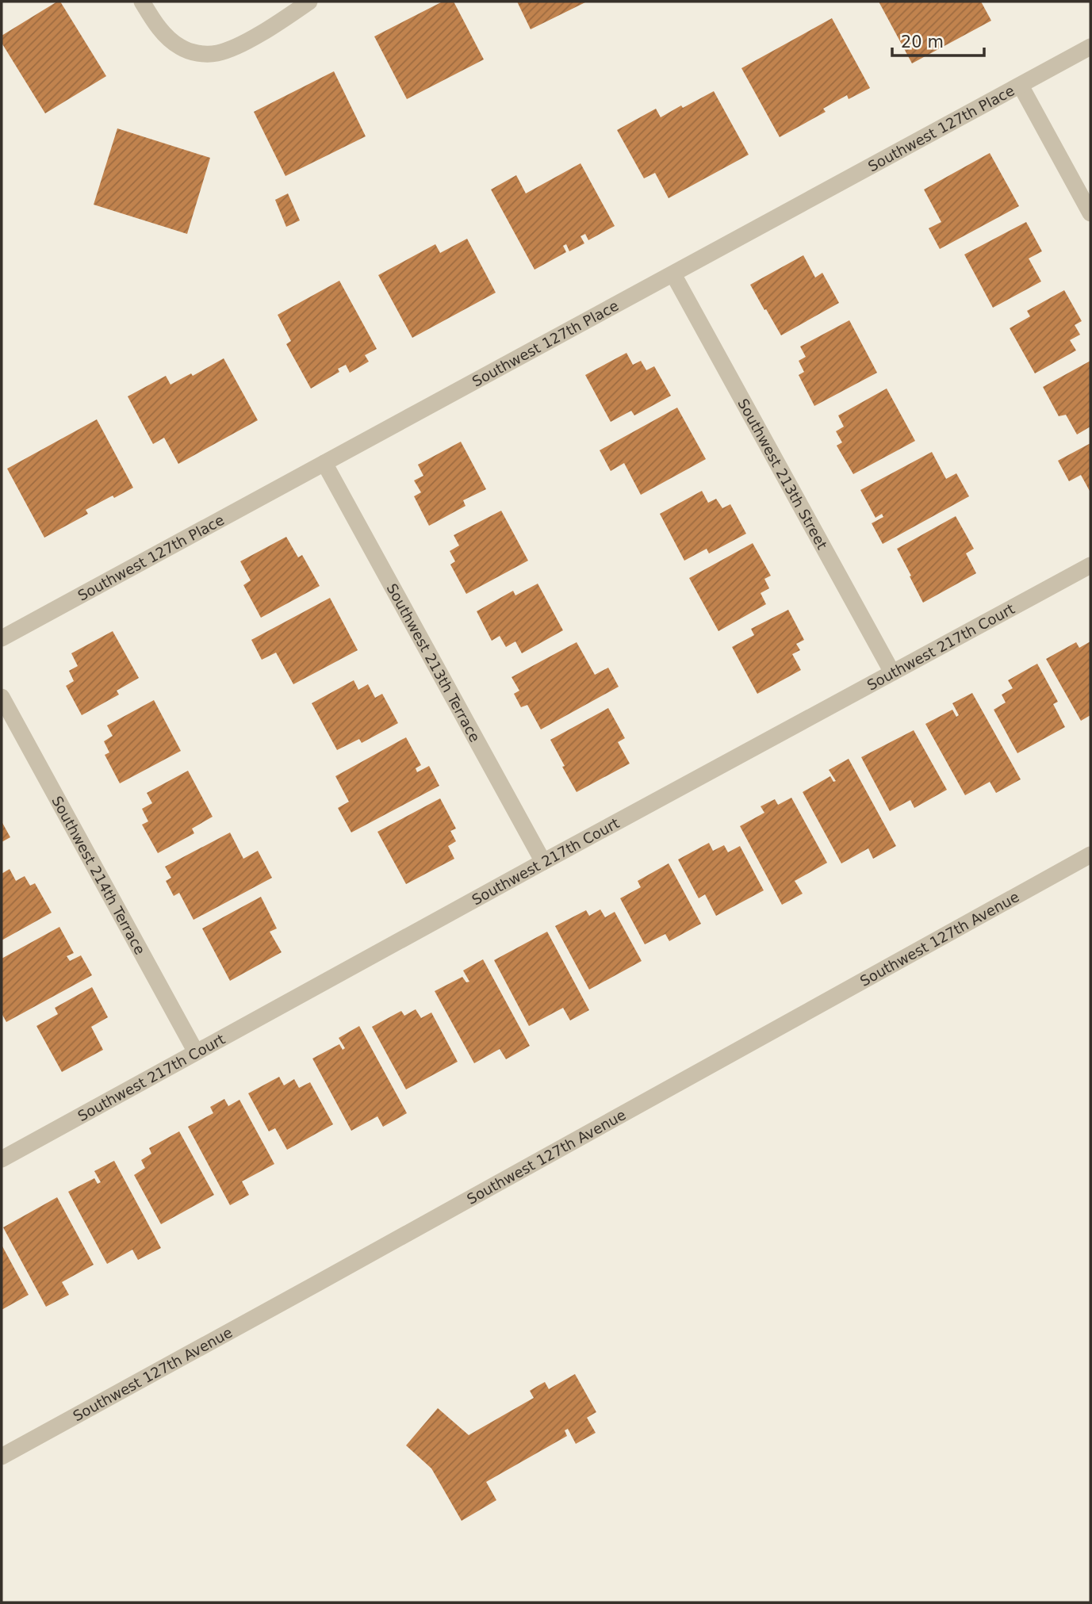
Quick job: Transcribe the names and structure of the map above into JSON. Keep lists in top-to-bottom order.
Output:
{
  "streets": {
    "street": [
      "Southwest 127th Place",
      "Southwest 213th Street",
      "Southwest 217th Court",
      "Southwest 213th Terrace",
      "Southwest 214th Terrace",
      "Southwest 127th Avenue"
    ]
  },
  "crossings": [
    ["Southwest 127th Place", "Southwest 213th Street"],
    ["Southwest 127th Place", "Southwest 213th Terrace"],
    ["Southwest 213th Street", "Southwest 217th Court"],
    ["Southwest 217th Court", "Southwest 213th Terrace"],
    ["Southwest 217th Court", "Southwest 214th Terrace"]
  ],
  "scale_bar": "20 m"
}
